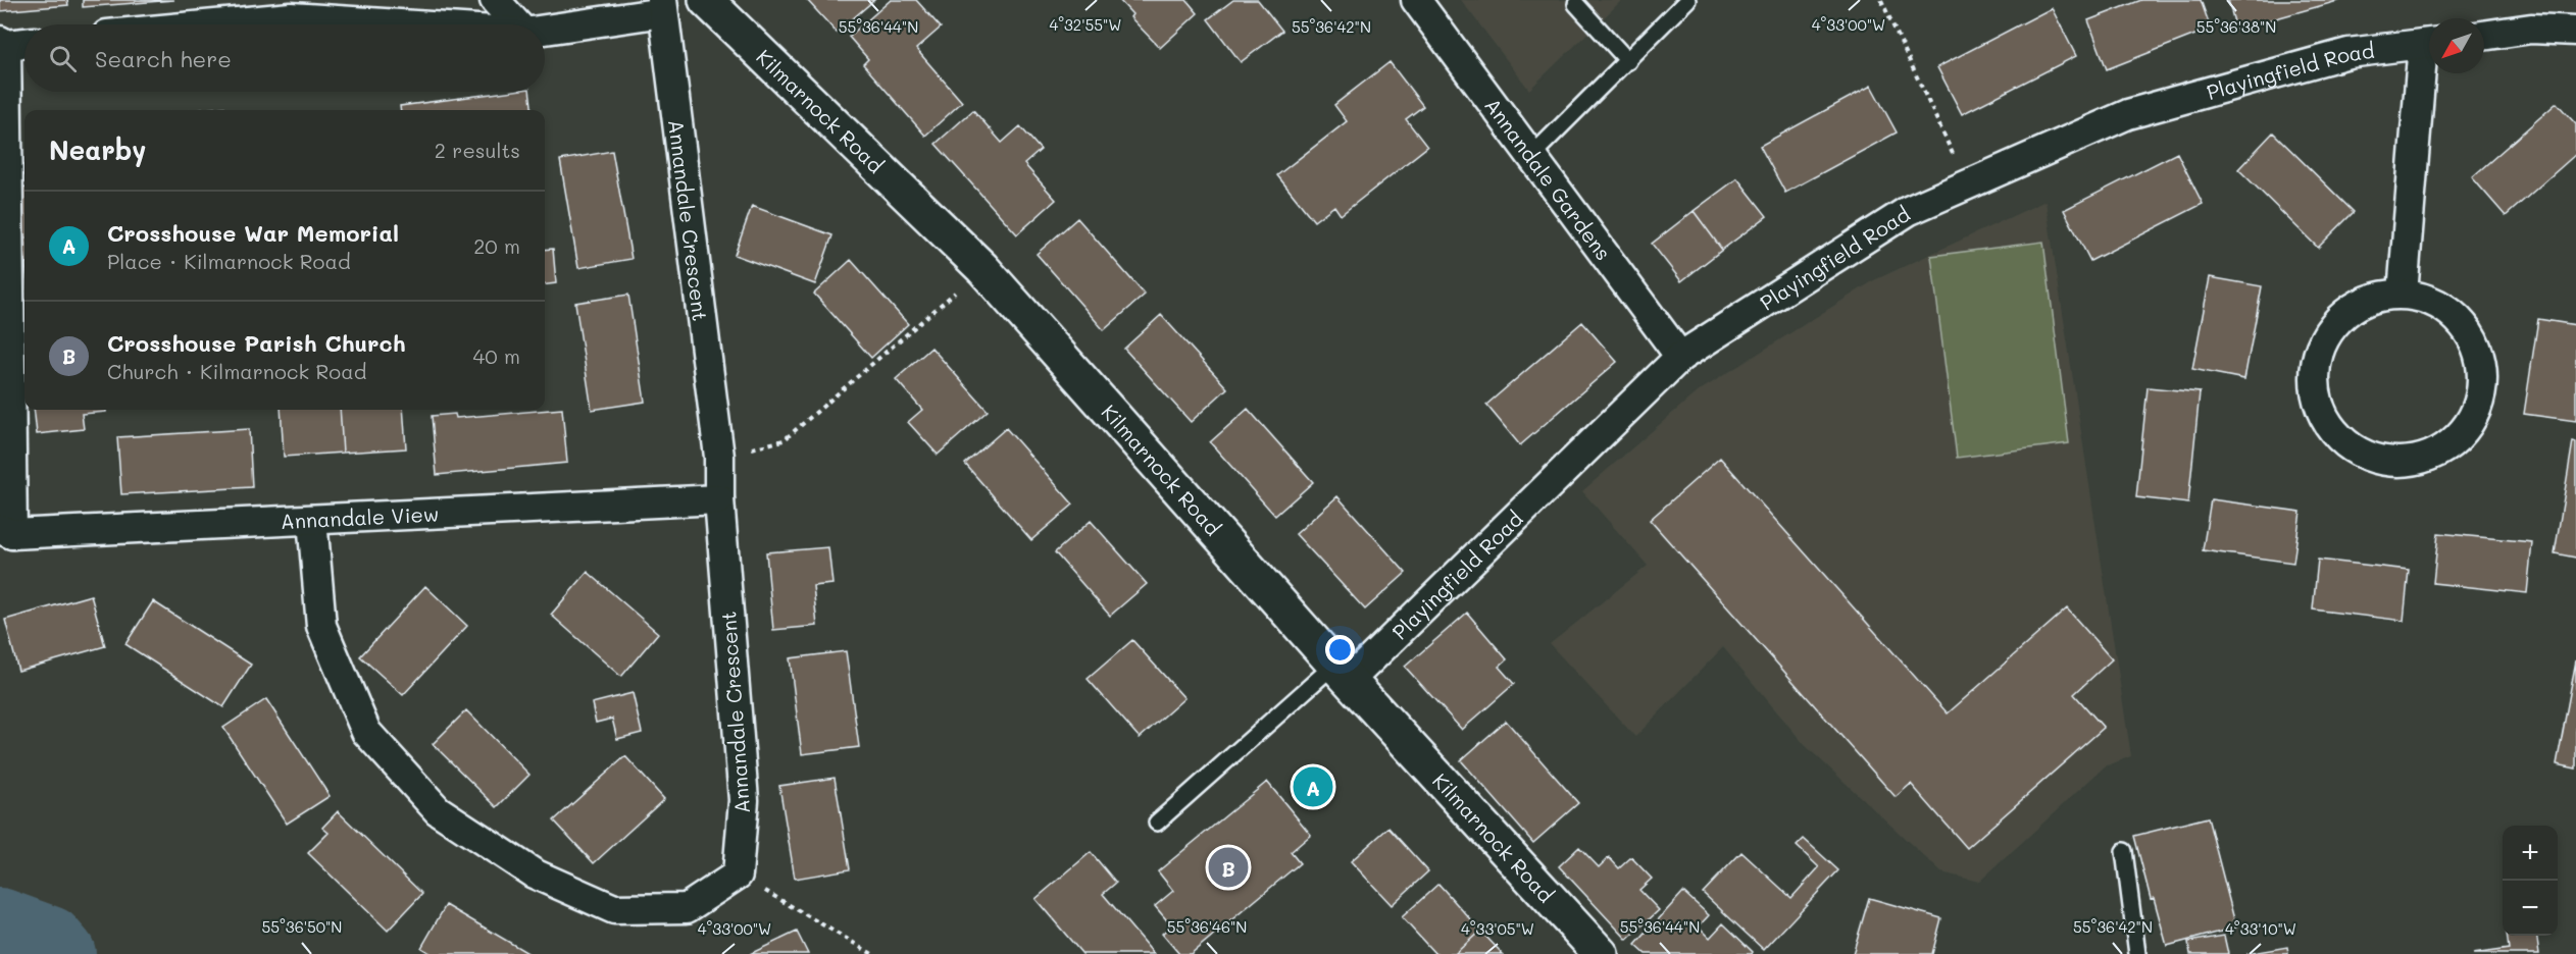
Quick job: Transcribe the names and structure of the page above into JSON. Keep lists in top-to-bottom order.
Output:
{
  "streets": {
    "main road": ["Kilmarnock Road"],
    "street": [
      "Playingfield Road",
      "Annandale Gardens",
      "Annandale Crescent",
      "Annandale View"
    ]
  },
  "crossings": [
    ["Playingfield Road", "Kilmarnock Road"],
    ["Playingfield Road", "Annandale Gardens"],
    ["Annandale Crescent", "Annandale View"]
  ],
  "north": "bottom left",
  "page": {
    "search": "Search here",
    "heading": ["Nearby", "2 results"],
    "list": [
      {
        "mark": "A",
        "name": "Crosshouse War Memorial",
        "note": "Place · Kilmarnock Road",
        "value": "20 m"
      },
      {
        "mark": "B",
        "name": "Crosshouse Parish Church",
        "note": "Church · Kilmarnock Road",
        "value": "40 m"
      }
    ],
    "pins": ["A", "B"],
    "map_buttons": ["+", "−"]
  },
  "coordinates": [
    "4°33'00\"W",
    "4°32'55\"W",
    "55°36'44\"N",
    "55°36'42\"N",
    "55°36'38\"N",
    "55°36'50\"N",
    "55°36'46\"N",
    "4°33'05\"W",
    "4°33'10\"W"
  ]
}
